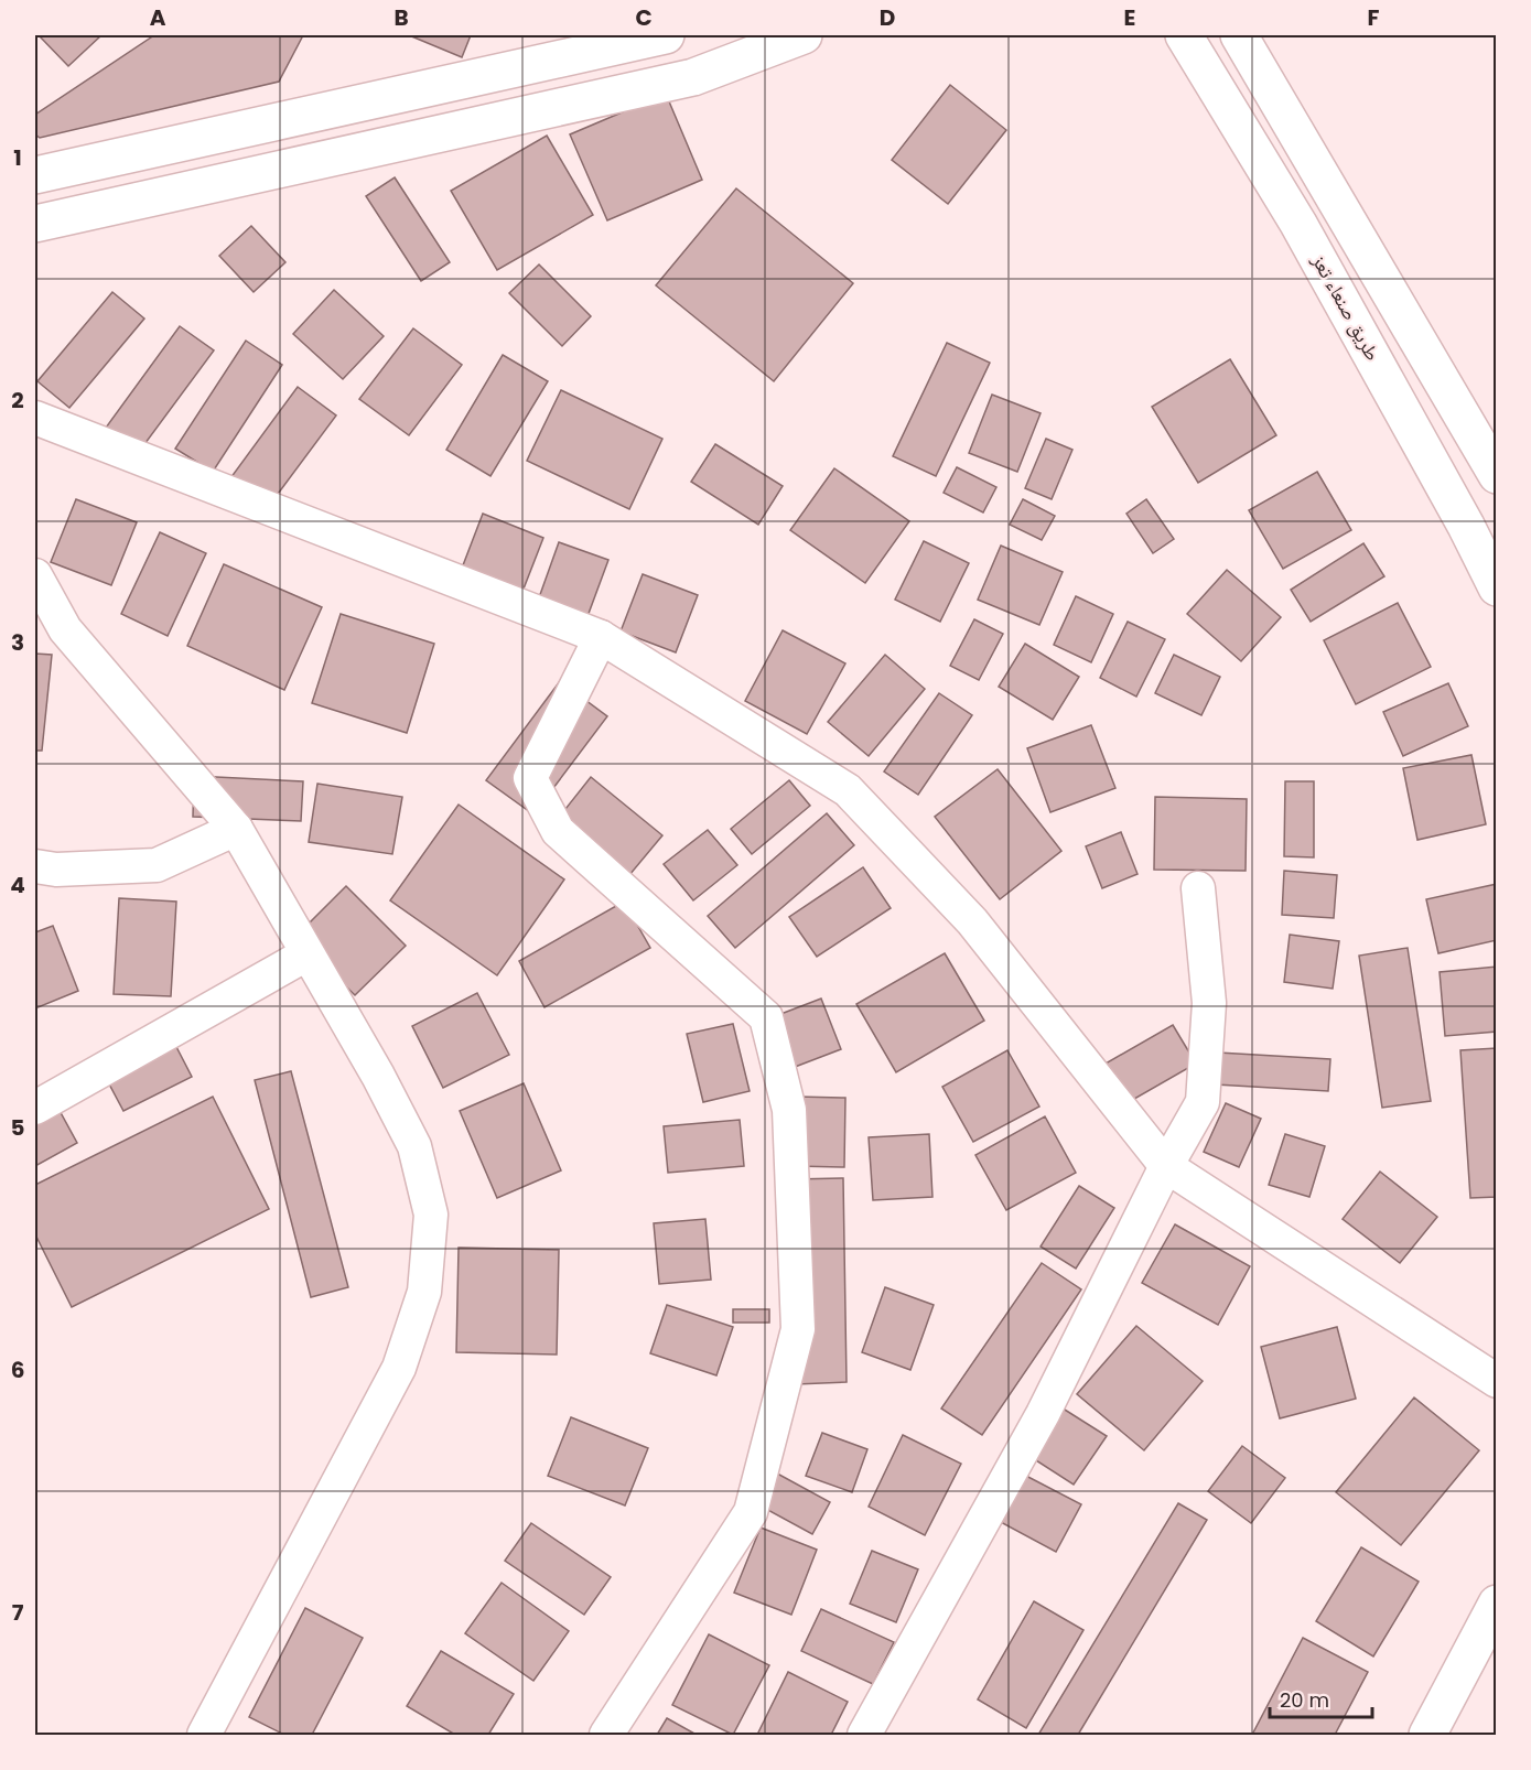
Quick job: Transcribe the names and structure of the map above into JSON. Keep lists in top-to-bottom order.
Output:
{
  "streets": {
    "main road": ["طريق صنعاء تعز"]
  },
  "scale_bar": "20 m",
  "grid": {
    "columns": [
      "A",
      "B",
      "C",
      "D",
      "E",
      "F"
    ],
    "rows": [
      "1",
      "2",
      "3",
      "4",
      "5",
      "6",
      "7"
    ]
  }
}
